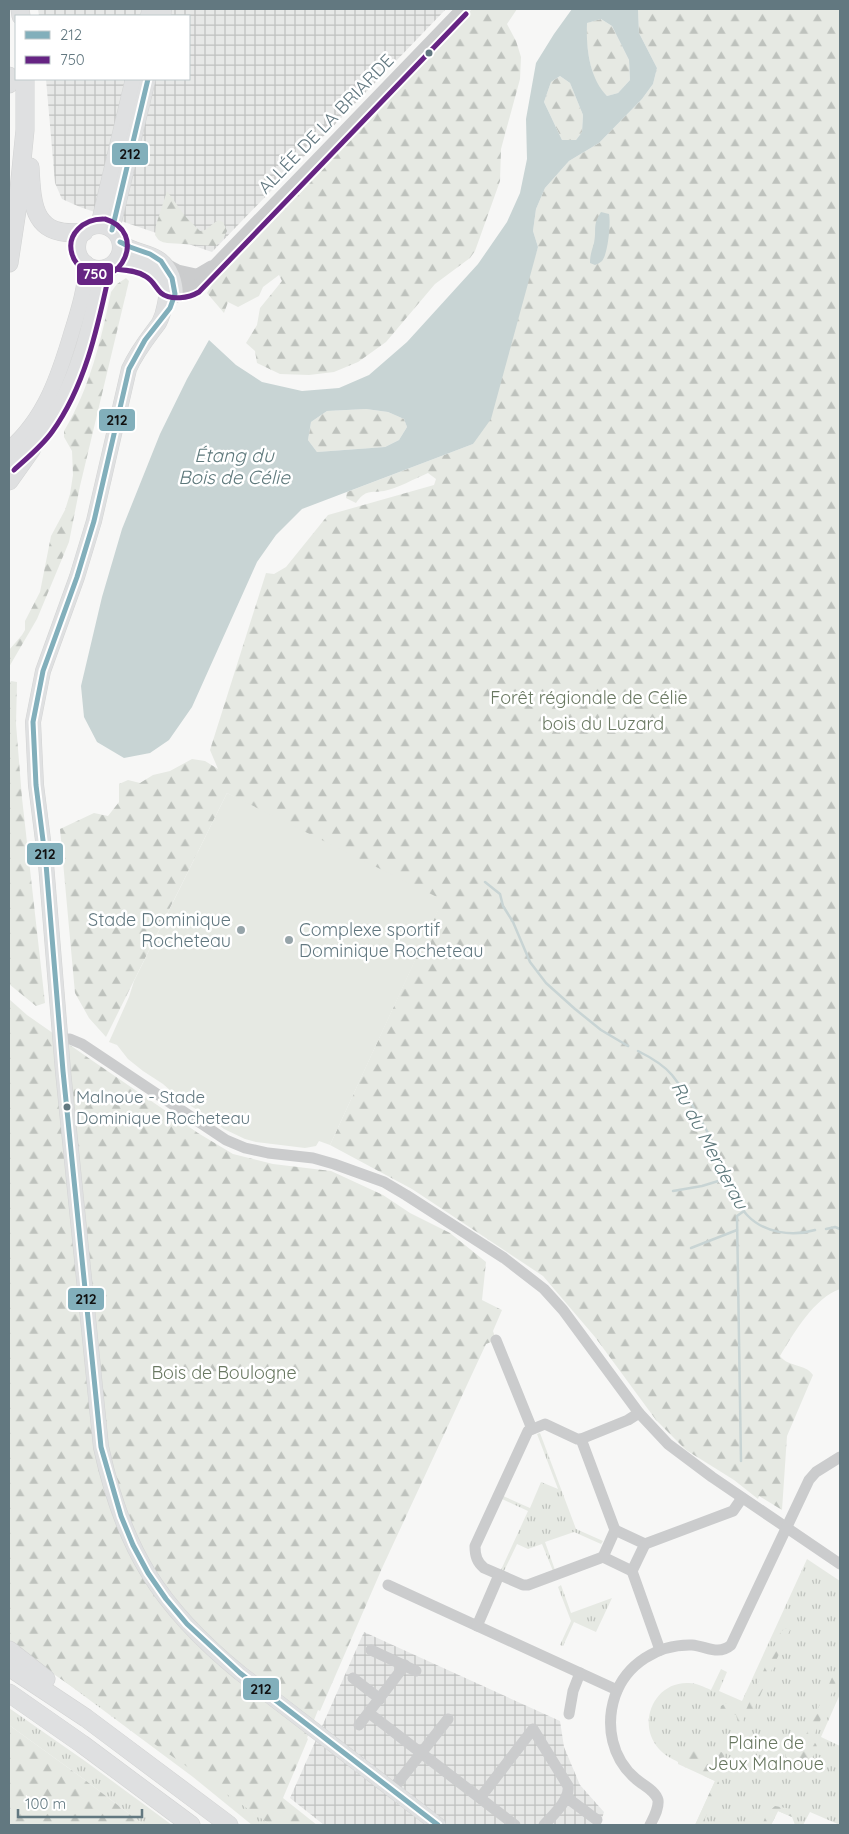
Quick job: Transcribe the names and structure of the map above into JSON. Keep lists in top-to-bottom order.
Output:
{
  "streets": {
    "street": ["ALLÉE DE LA BRIARDE"]
  },
  "water": ["Étang du Bois de Célie", "Ru du Merderau"],
  "parks": [
    "Forêt régionale de Célie",
    "bois du Luzard",
    "Bois de Boulogne",
    "Plaine de Jeux Malnoue"
  ],
  "places": ["Stade Dominique Rocheteau", "Complexe sportif Dominique Rocheteau", "Malnoue - Stade Dominique Rocheteau"],
  "lines": ["transit line 750", "transit line 212"],
  "legend": ["212", "750"],
  "scale_bar": "100 m"
}
